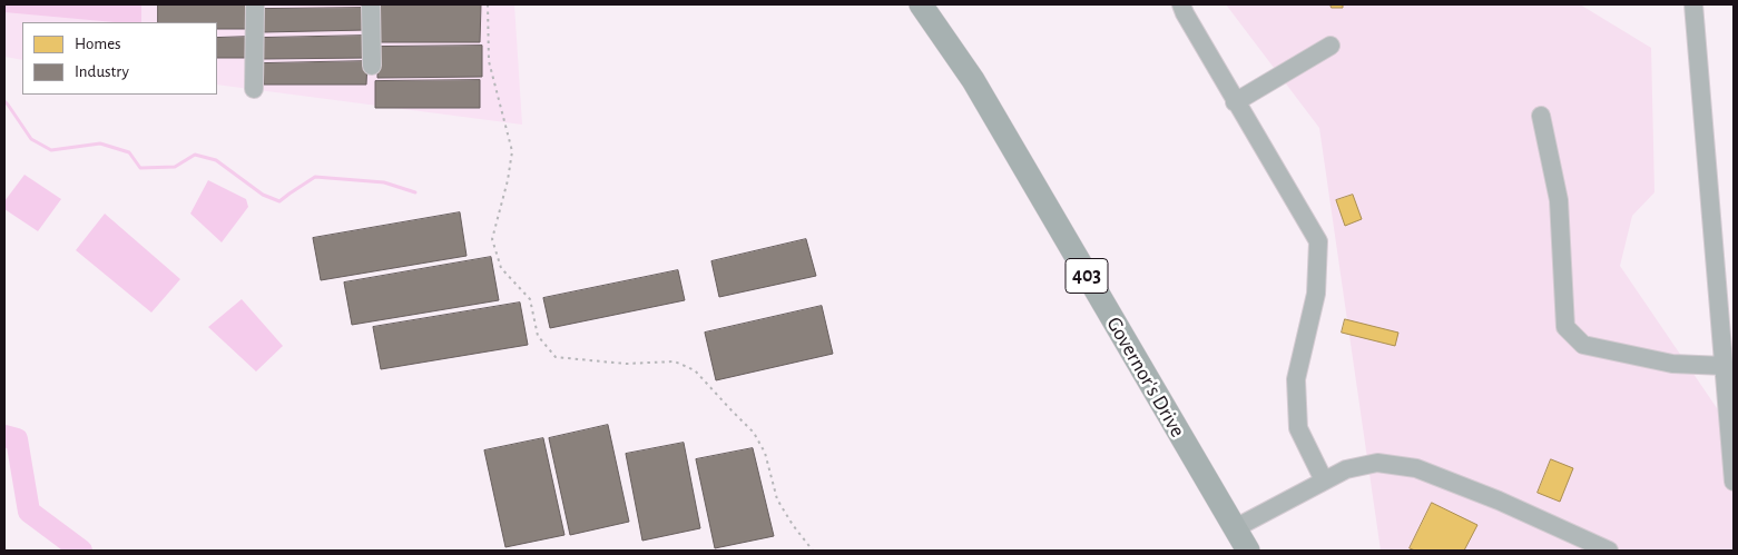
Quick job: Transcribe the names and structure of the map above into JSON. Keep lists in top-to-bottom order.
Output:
{
  "streets": {
    "main road": ["403", "Governor's Drive"]
  },
  "legend": ["Homes", "Industry"]
}
